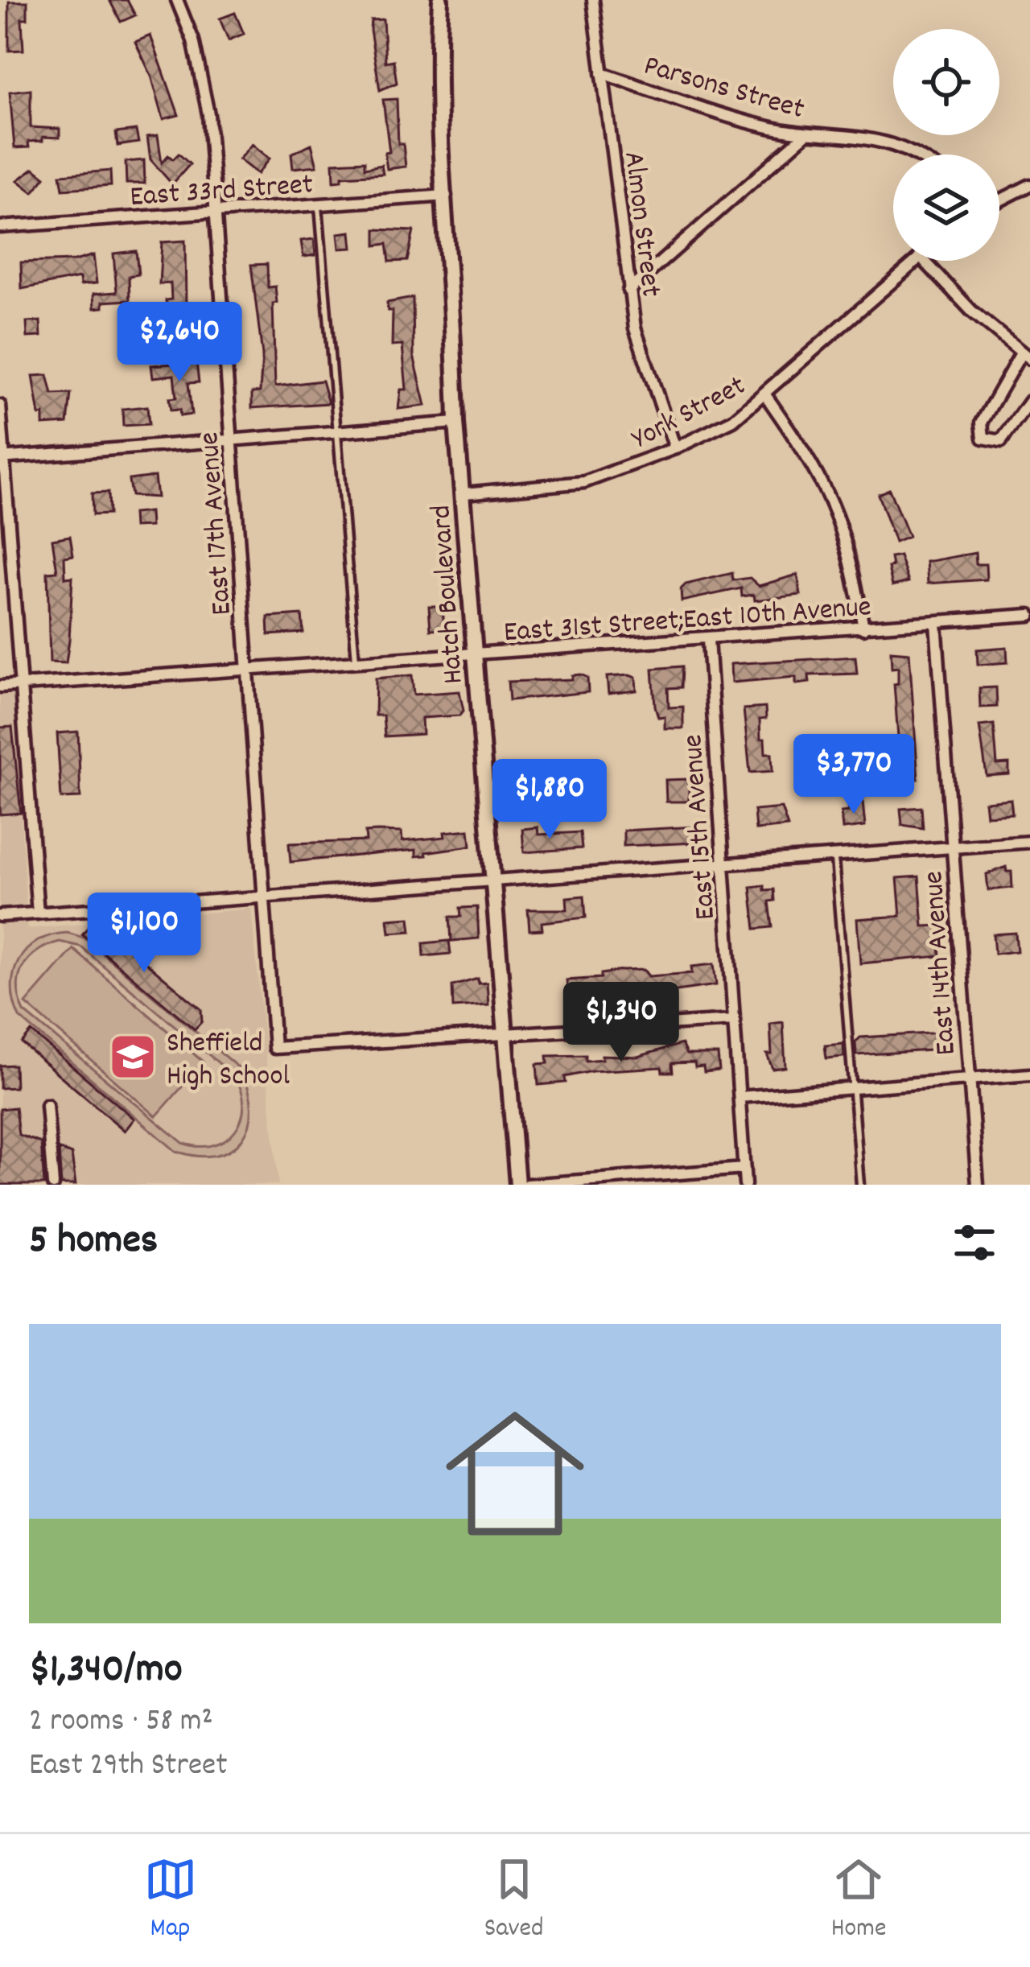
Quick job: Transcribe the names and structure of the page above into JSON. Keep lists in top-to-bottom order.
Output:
{
  "streets": {
    "main road": ["Hatch Boulevard"],
    "street": [
      "Parsons Street",
      "East 33rd Street",
      "Almon Street",
      "York Street",
      "East 17th Avenue",
      "East 31st Street;East 10th Avenue",
      "East 15th Avenue",
      "East 14th Avenue"
    ]
  },
  "crossings": [
    ["Parsons Street", "Almon Street"],
    ["East 33rd Street", "East 17th Avenue"],
    ["East 33rd Street", "Hatch Boulevard"],
    ["Almon Street", "York Street"],
    ["York Street", "Hatch Boulevard"],
    ["East 17th Avenue", "Hatch Boulevard"],
    ["East 17th Avenue", "East 31st Street;East 10th Avenue"],
    ["Hatch Boulevard", "East 31st Street;East 10th Avenue"],
    ["East 31st Street;East 10th Avenue", "East 15th Avenue"],
    ["East 31st Street;East 10th Avenue", "East 14th Avenue"]
  ],
  "places": {
    "school or university": ["Sheffield High School"]
  },
  "page": {
    "price": [
      "$2,640",
      "$3,770",
      "$1,880",
      "$1,100",
      "$1,340"
    ],
    "heading": "5 homes",
    "list": [
      {
        "name": "$1,340/mo",
        "note": "2 rooms · 58 m² · East 29th Street"
      }
    ],
    "tabs": ["Map", "Saved", "Home"]
  }
}
